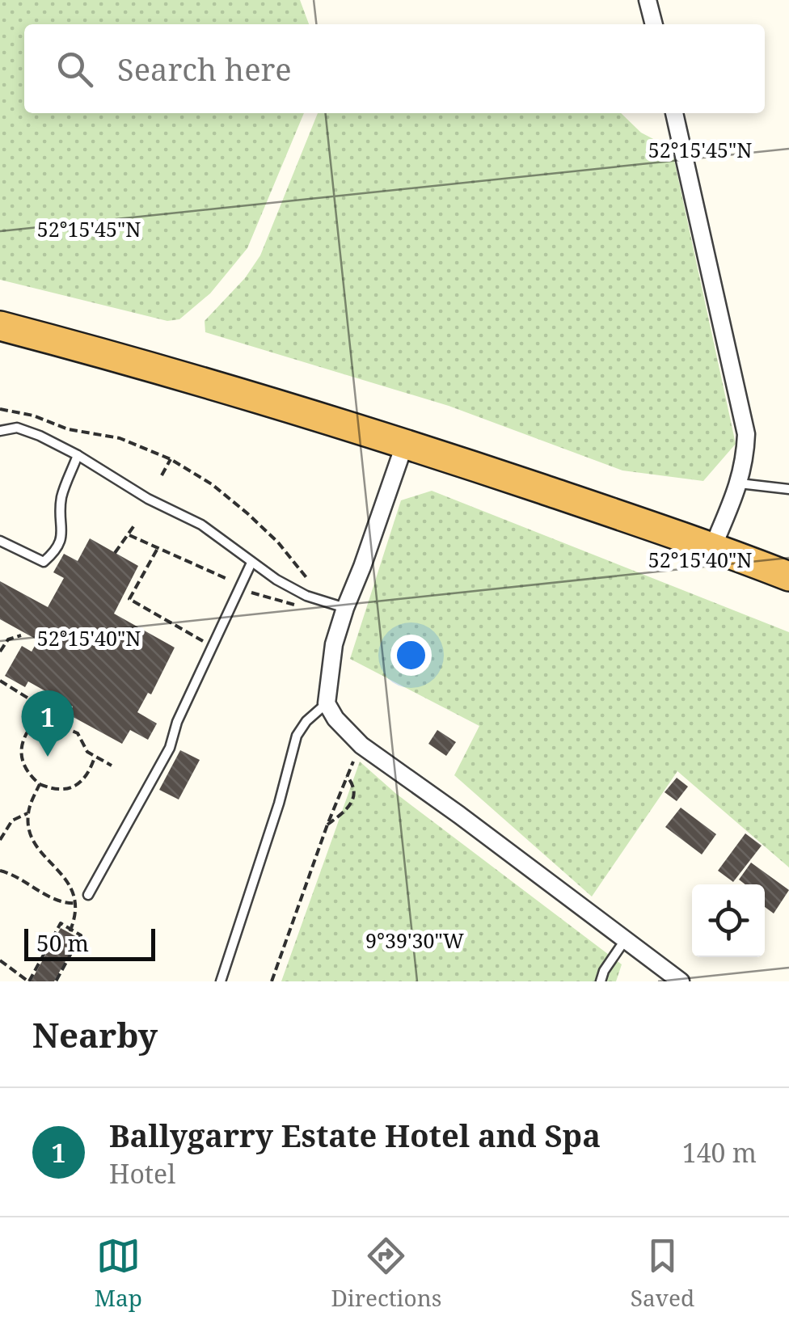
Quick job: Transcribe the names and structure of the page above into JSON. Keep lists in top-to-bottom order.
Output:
{
  "scale_bar": "50 m",
  "page": {
    "search": "Search here",
    "pins": "1",
    "scale": "50 m",
    "heading": "Nearby",
    "list": [
      {
        "mark": "1",
        "name": "Ballygarry Estate Hotel and Spa",
        "note": "Hotel",
        "value": "140 m"
      }
    ],
    "nav": ["Map", "Directions", "Saved"]
  },
  "coordinates": ["52°15'45\"N", "52°15'40\"N", "9°39'30\"W"]
}
